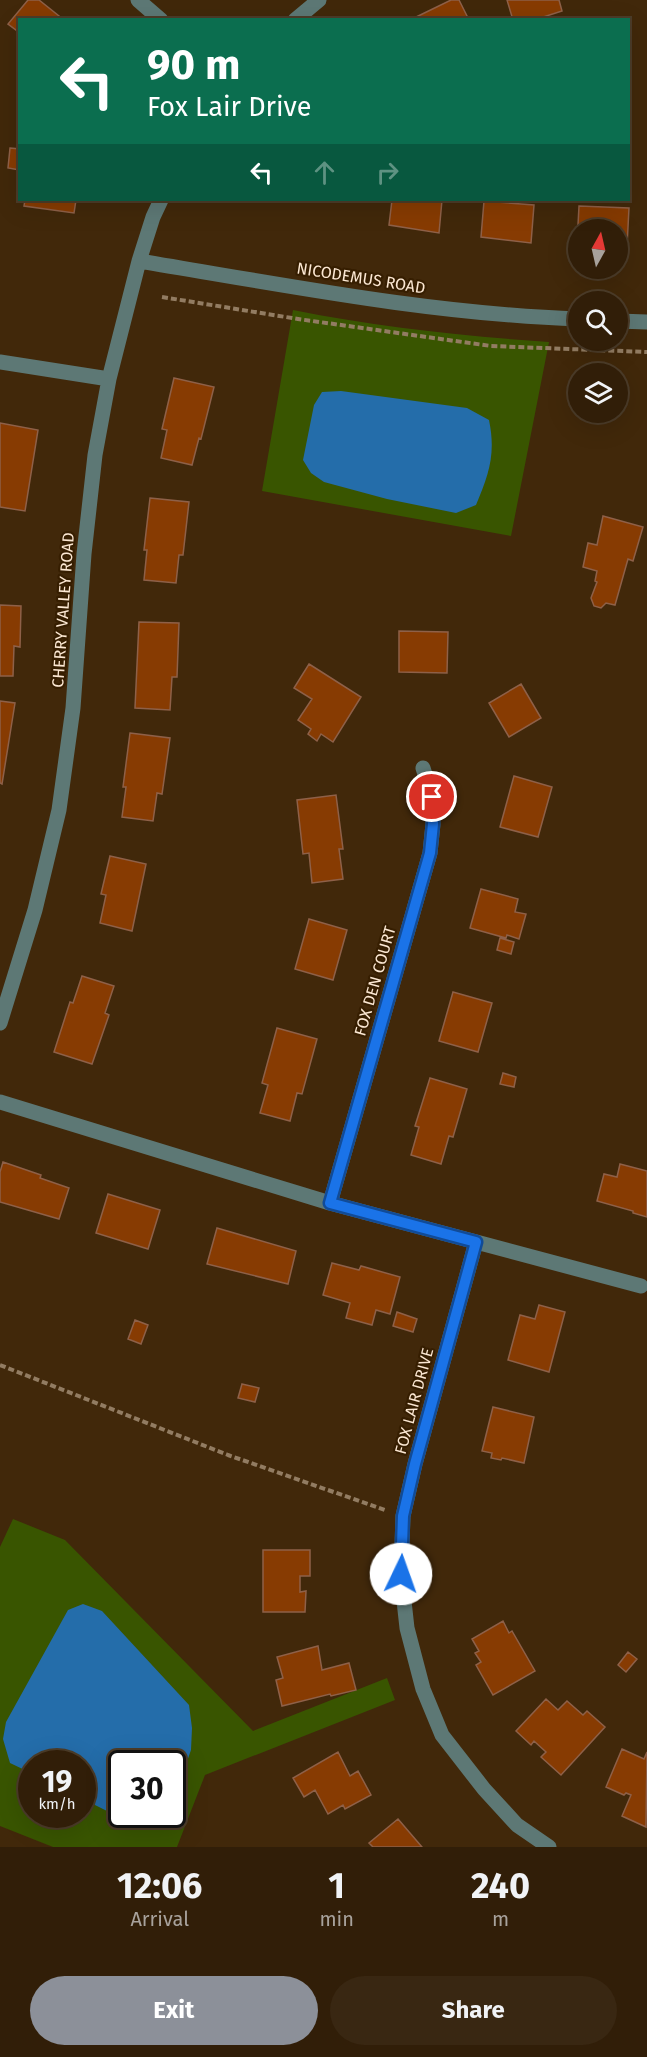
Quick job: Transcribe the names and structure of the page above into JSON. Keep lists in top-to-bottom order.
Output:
{
  "streets": {
    "street": [
      "NICODEMUS ROAD",
      "CHERRY VALLEY ROAD",
      "FOX DEN COURT",
      "FOX LAIR DRIVE"
    ]
  },
  "crossings": [
    ["NICODEMUS ROAD", "CHERRY VALLEY ROAD"]
  ],
  "north": "top",
  "page": {
    "turn": ["90 m", "Fox Lair Drive"],
    "speed": "19 km/h",
    "limit": "30",
    "eta": [
      "12:06",
      "Arrival",
      "1",
      "min",
      "240",
      "m"
    ],
    "buttons": ["Exit", "Share"]
  }
}
